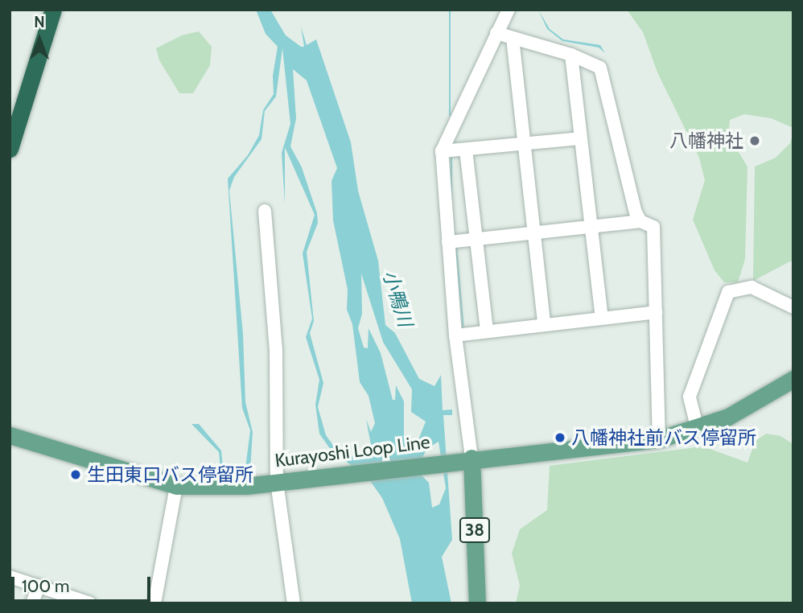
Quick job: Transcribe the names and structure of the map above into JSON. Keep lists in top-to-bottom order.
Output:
{
  "streets": {
    "main road": ["Kurayoshi Loop Line", "38"]
  },
  "crossings": [
    ["Kurayoshi Loop Line", "38"]
  ],
  "water": ["小鴨川"],
  "places": ["八幡神社", "八幡神社前バス停留所", "生田東口バス停留所"],
  "scale_bar": "100 m",
  "north": "top"
}
